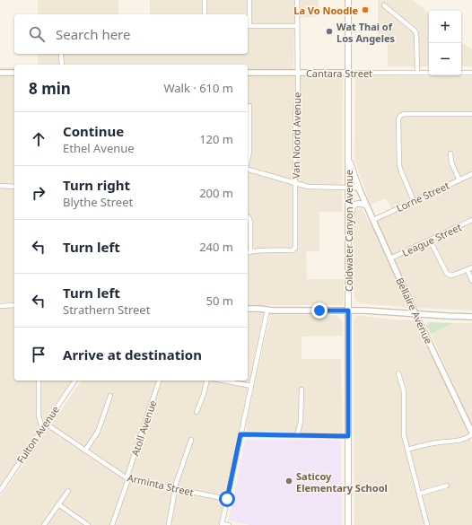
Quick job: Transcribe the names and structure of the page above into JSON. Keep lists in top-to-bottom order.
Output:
{
  "streets": {
    "main road": ["Coldwater Canyon Avenue"],
    "street": [
      "Cantara Street",
      "Van Noord Avenue",
      "Lorne Street",
      "League Street",
      "Bellaire Avenue",
      "Atoll Avenue",
      "Fulton Avenue",
      "Arminta Street"
    ]
  },
  "crossings": [
    ["Cantara Street", "Van Noord Avenue"],
    ["Cantara Street", "Coldwater Canyon Avenue"],
    ["Lorne Street", "Bellaire Avenue"],
    ["League Street", "Bellaire Avenue"],
    ["Atoll Avenue", "Arminta Street"],
    ["Fulton Avenue", "Arminta Street"]
  ],
  "places": ["La Vo Noodle", "Wat Thai of Los Angeles", "Saticoy Elementary School"],
  "page": {
    "map_buttons": ["+", "−"],
    "search": "Search here",
    "heading": ["8 min", "Walk · 610 m"],
    "list": [
      ["Continue", "Ethel Avenue", "120 m"],
      ["Turn right", "Blythe Street", "200 m"],
      ["Turn left", "240 m"],
      ["Turn left", "Strathern Street", "50 m"],
      "Arrive at destination"
    ]
  }
}
